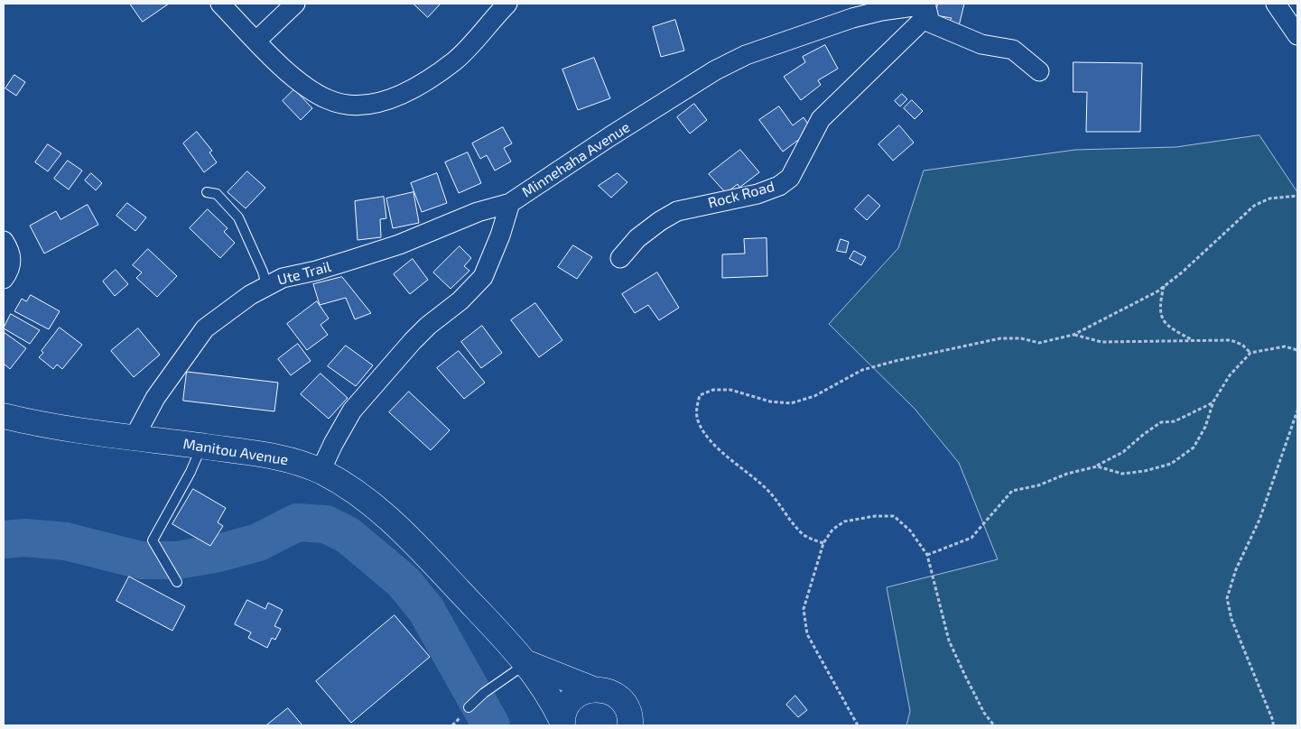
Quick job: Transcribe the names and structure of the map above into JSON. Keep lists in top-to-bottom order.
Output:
{
  "streets": {
    "main road": ["Manitou Avenue"],
    "street": ["Minnehaha Avenue", "Rock Road", "Ute Trail"]
  },
  "crossings": [
    ["Minnehaha Avenue", "Rock Road"],
    ["Minnehaha Avenue", "Ute Trail"],
    ["Minnehaha Avenue", "Manitou Avenue"],
    ["Ute Trail", "Manitou Avenue"]
  ]
}
